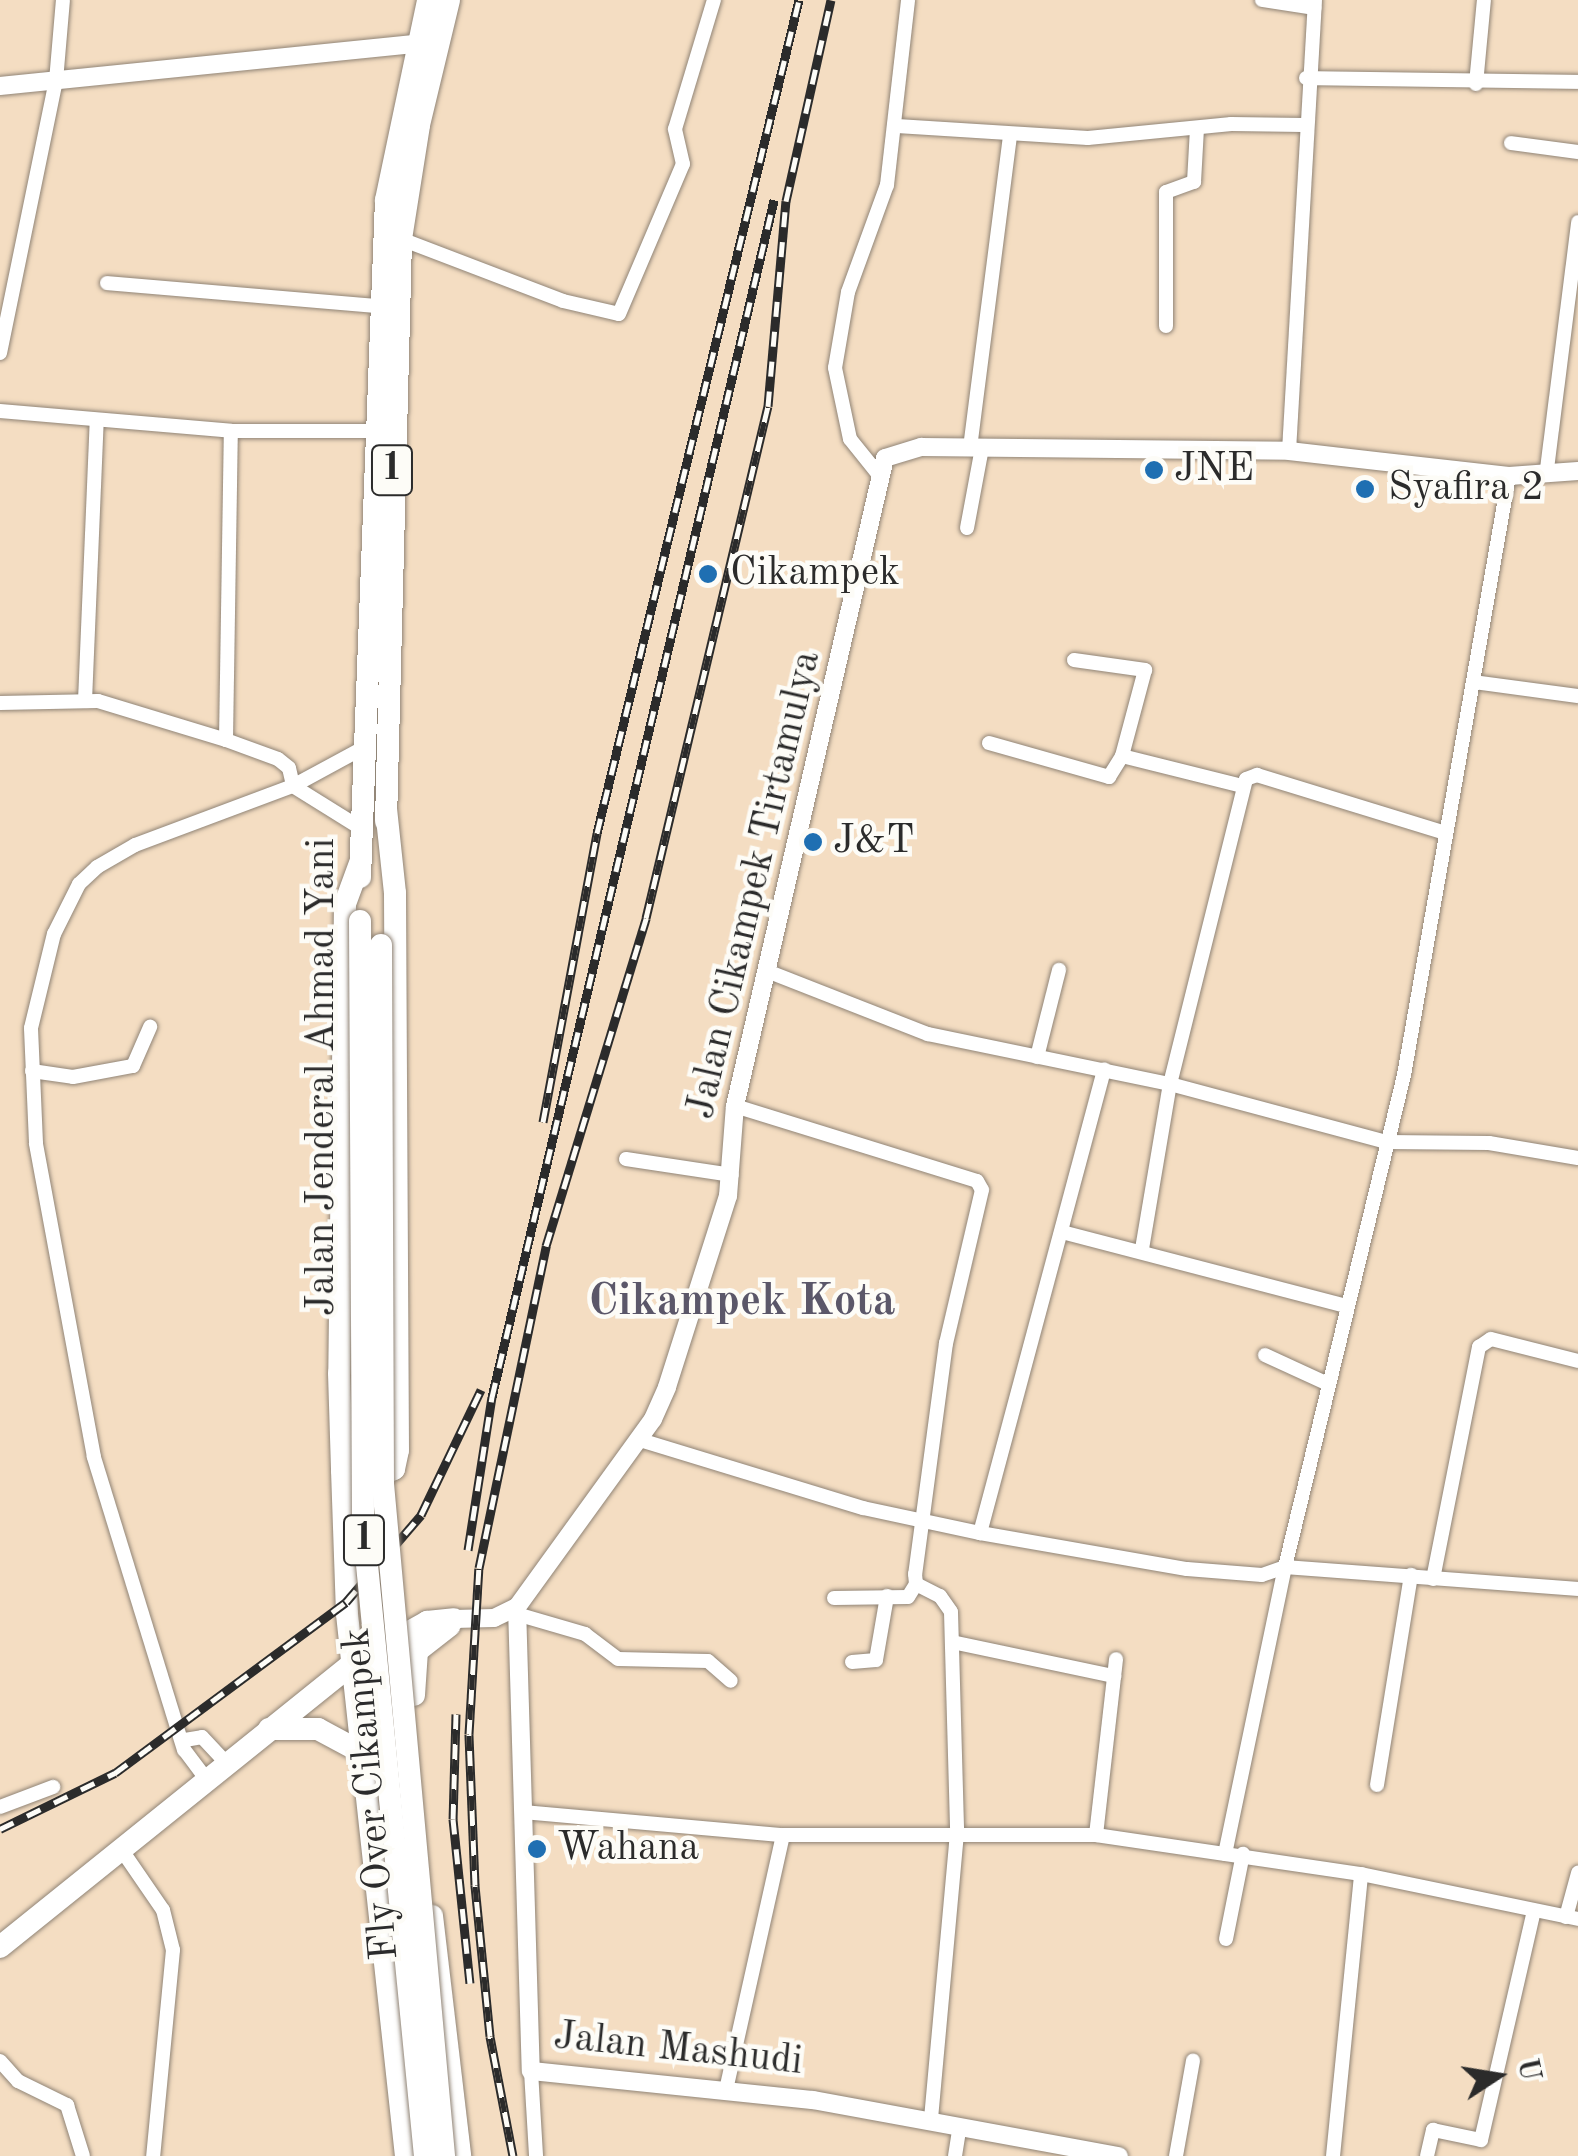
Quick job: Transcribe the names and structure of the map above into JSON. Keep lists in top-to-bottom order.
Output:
{
  "streets": {
    "highway": ["1", "Jalan Jenderal Ahmad Yani", "Fly Over Cikampek"],
    "street": ["Jalan Cikampek Tirtamulya", "Jalan Mashudi"]
  },
  "crossings": [
    ["Jalan Cikampek Tirtamulya", "Jalan Mashudi"],
    ["Jalan Jenderal Ahmad Yani", "Fly Over Cikampek"]
  ],
  "districts": ["Cikampek Kota"],
  "places": [
    "JNE",
    "Syafira 2",
    "Cikampek",
    "J&T",
    "Wahana"
  ],
  "north": "right"
}
